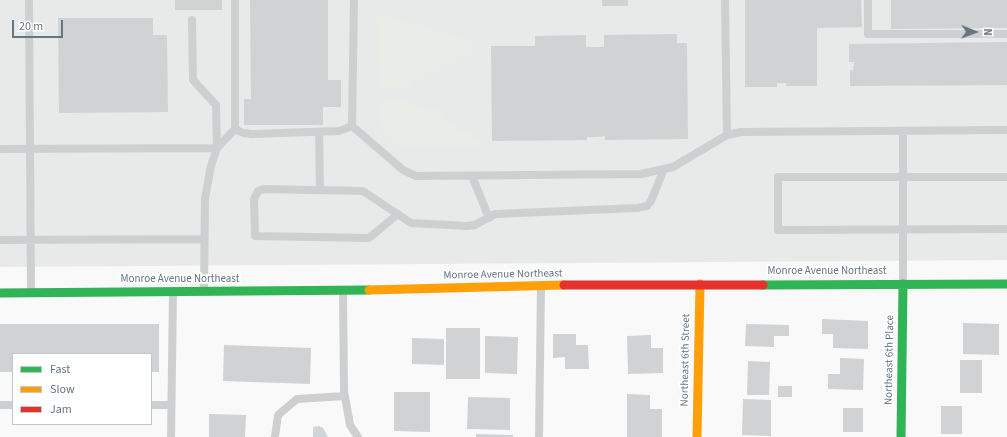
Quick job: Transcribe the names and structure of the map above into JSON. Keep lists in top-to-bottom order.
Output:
{
  "streets": {
    "street": ["Monroe Avenue Northeast", "Northeast 6th Street", "Northeast 6th Place"]
  },
  "crossings": [
    ["Monroe Avenue Northeast", "Northeast 6th Street"],
    ["Monroe Avenue Northeast", "Northeast 6th Place"]
  ],
  "legend": ["Fast", "Slow", "Jam"],
  "scale_bar": "20 m",
  "north": "right"
}
